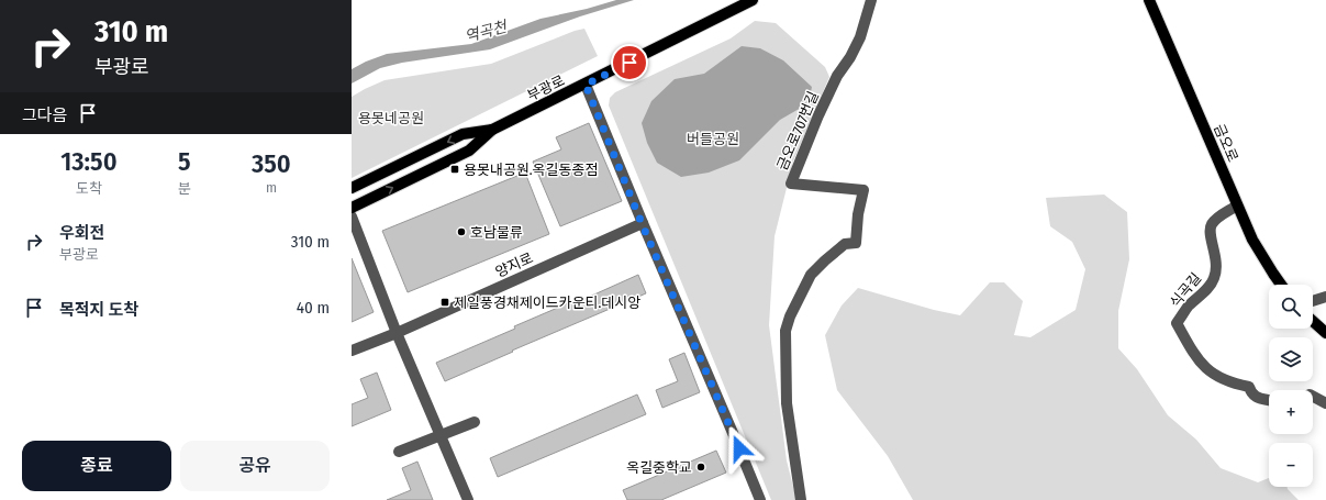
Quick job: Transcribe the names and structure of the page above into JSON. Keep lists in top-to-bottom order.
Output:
{
  "streets": {
    "main road": ["부광로", "금오로"],
    "street": ["금오로707번길", "양지로", "식곡길"]
  },
  "crossings": [
    ["금오로", "식곡길"]
  ],
  "water": ["역곡천"],
  "parks": ["용못네공원", "버들공원"],
  "places": {
    "transit": ["용못내공원.옥길동종점", "제일풍경채제이드카운티.데시앙"],
    "other": ["호남물류", "옥길중학교"]
  },
  "page": {
    "turn": ["310 m", "부광로"],
    "then": "그다음",
    "eta": [
      "13:50",
      "도착",
      "5",
      "분",
      "350",
      "m"
    ],
    "list": [
      {
        "name": "우회전",
        "note": "부광로",
        "value": "310 m"
      },
      {
        "name": "목적지 도착",
        "value": "40 m"
      }
    ],
    "map_buttons": ["+", "−"],
    "buttons": ["종료", "공유"]
  }
}
